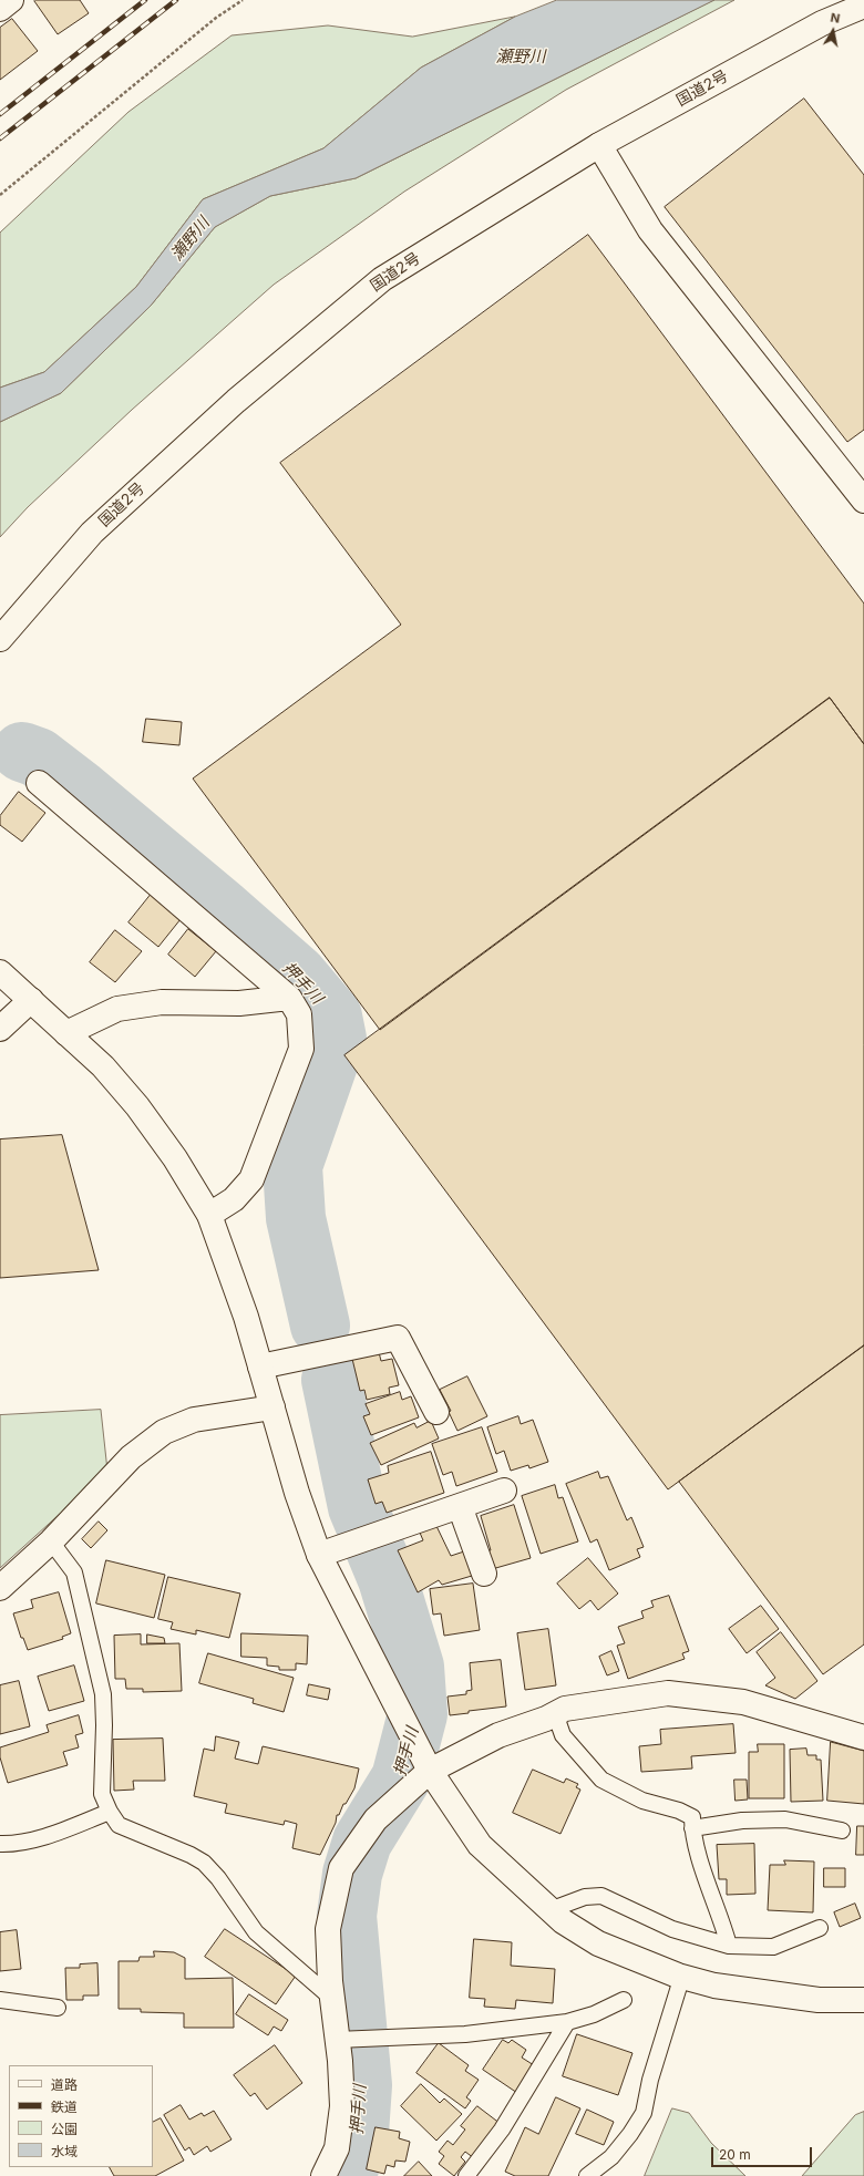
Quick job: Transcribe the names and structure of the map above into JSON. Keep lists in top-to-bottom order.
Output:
{
  "streets": {
    "main road": ["国道2号"]
  },
  "water": ["瀬野川", "押手川"],
  "legend": [
    "道路",
    "鉄道",
    "公園",
    "水域"
  ],
  "scale_bar": "20 m",
  "north": "top"
}
